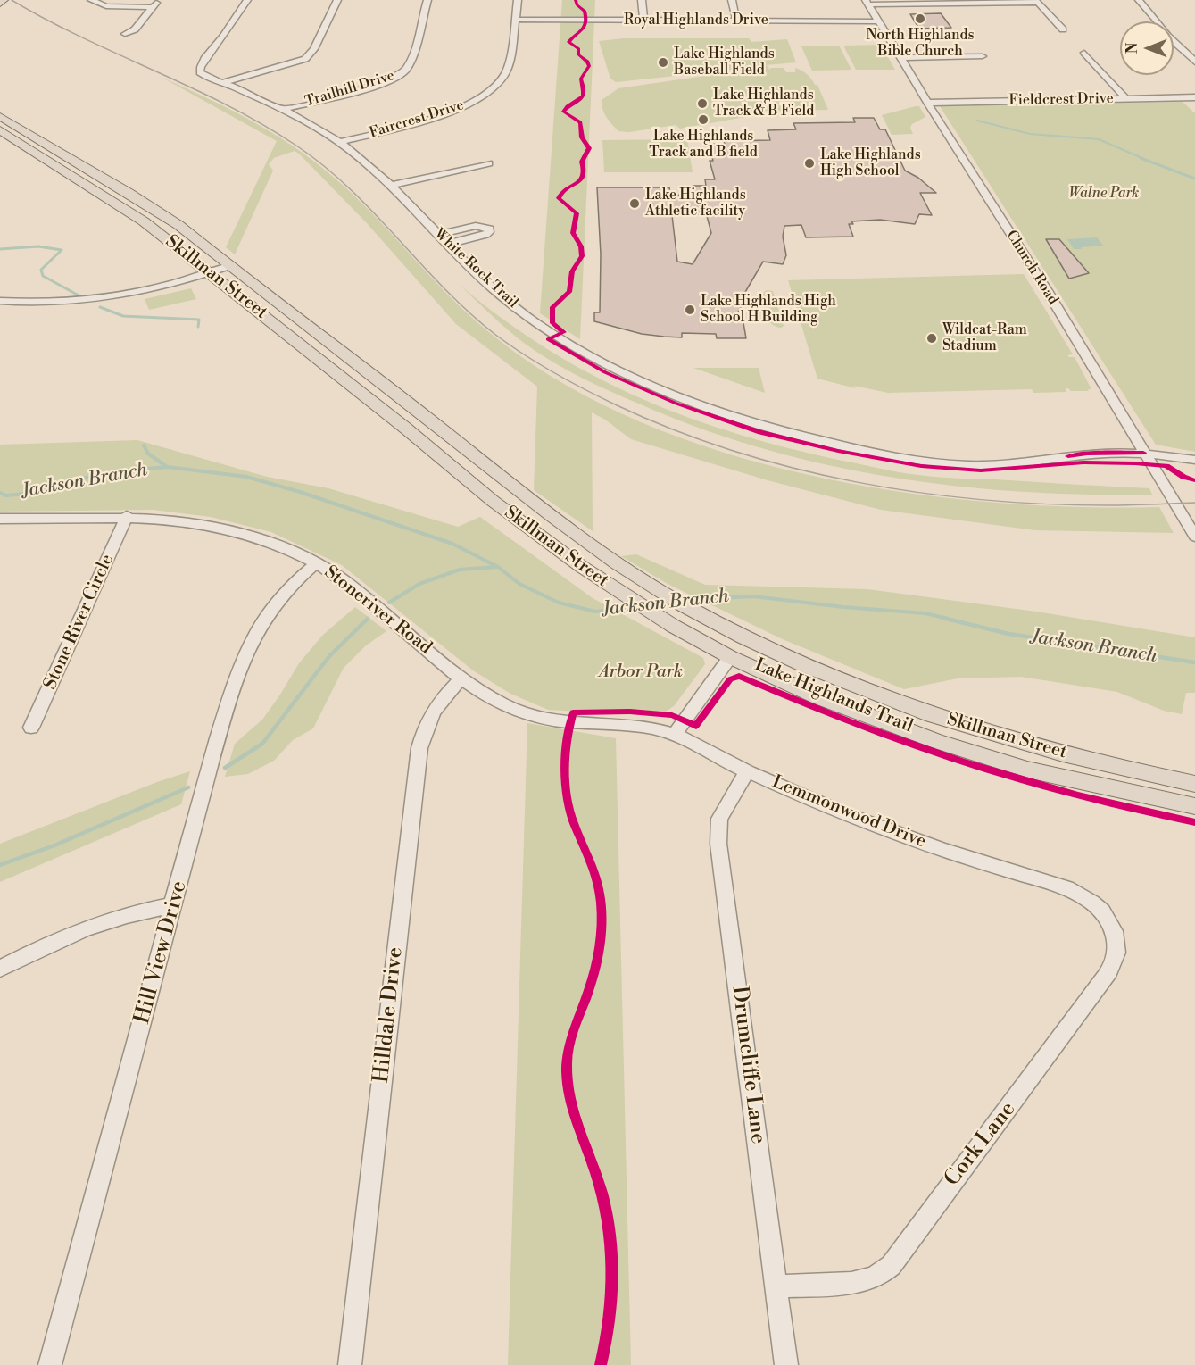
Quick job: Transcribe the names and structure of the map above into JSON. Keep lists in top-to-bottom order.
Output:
{
  "streets": {
    "main road": ["Skillman Street"],
    "street": [
      "Royal Highlands Drive",
      "Trailhill Drive",
      "Fieldcrest Drive",
      "Faircrest Drive",
      "Church Road",
      "White Rock Trail",
      "Stoneriver Road",
      "Stone River Circle",
      "Lemmonwood Drive",
      "Hill View Drive",
      "Hilldale Drive",
      "Drumcliffe Lane",
      "Cork Lane"
    ],
    "cycle path": ["Lake Highlands Trail"]
  },
  "crossings": [
    ["Royal Highlands Drive", "Faircrest Drive"],
    ["Royal Highlands Drive", "Church Road"],
    ["Trailhill Drive", "White Rock Trail"],
    ["Fieldcrest Drive", "Church Road"],
    ["Faircrest Drive", "White Rock Trail"],
    ["Church Road", "White Rock Trail"],
    ["Stoneriver Road", "Stone River Circle"],
    ["Stoneriver Road", "Lemmonwood Drive"],
    ["Stoneriver Road", "Hill View Drive"],
    ["Stoneriver Road", "Hilldale Drive"],
    ["Lemmonwood Drive", "Drumcliffe Lane"],
    ["Lemmonwood Drive", "Cork Lane"],
    ["Drumcliffe Lane", "Cork Lane"]
  ],
  "water": ["Jackson Branch"],
  "parks": ["Walne Park", "Arbor Park"],
  "places": [
    "North Highlands Bible Church",
    "Lake Highlands Baseball Field",
    "Lake Highlands Track & B Field",
    "Lake Highlands Track and B field",
    "Lake Highlands High School",
    "Lake Highlands Athletic facility",
    "Lake Highlands High School H Building",
    "Wildcat-Ram Stadium"
  ],
  "north": "left"
}
